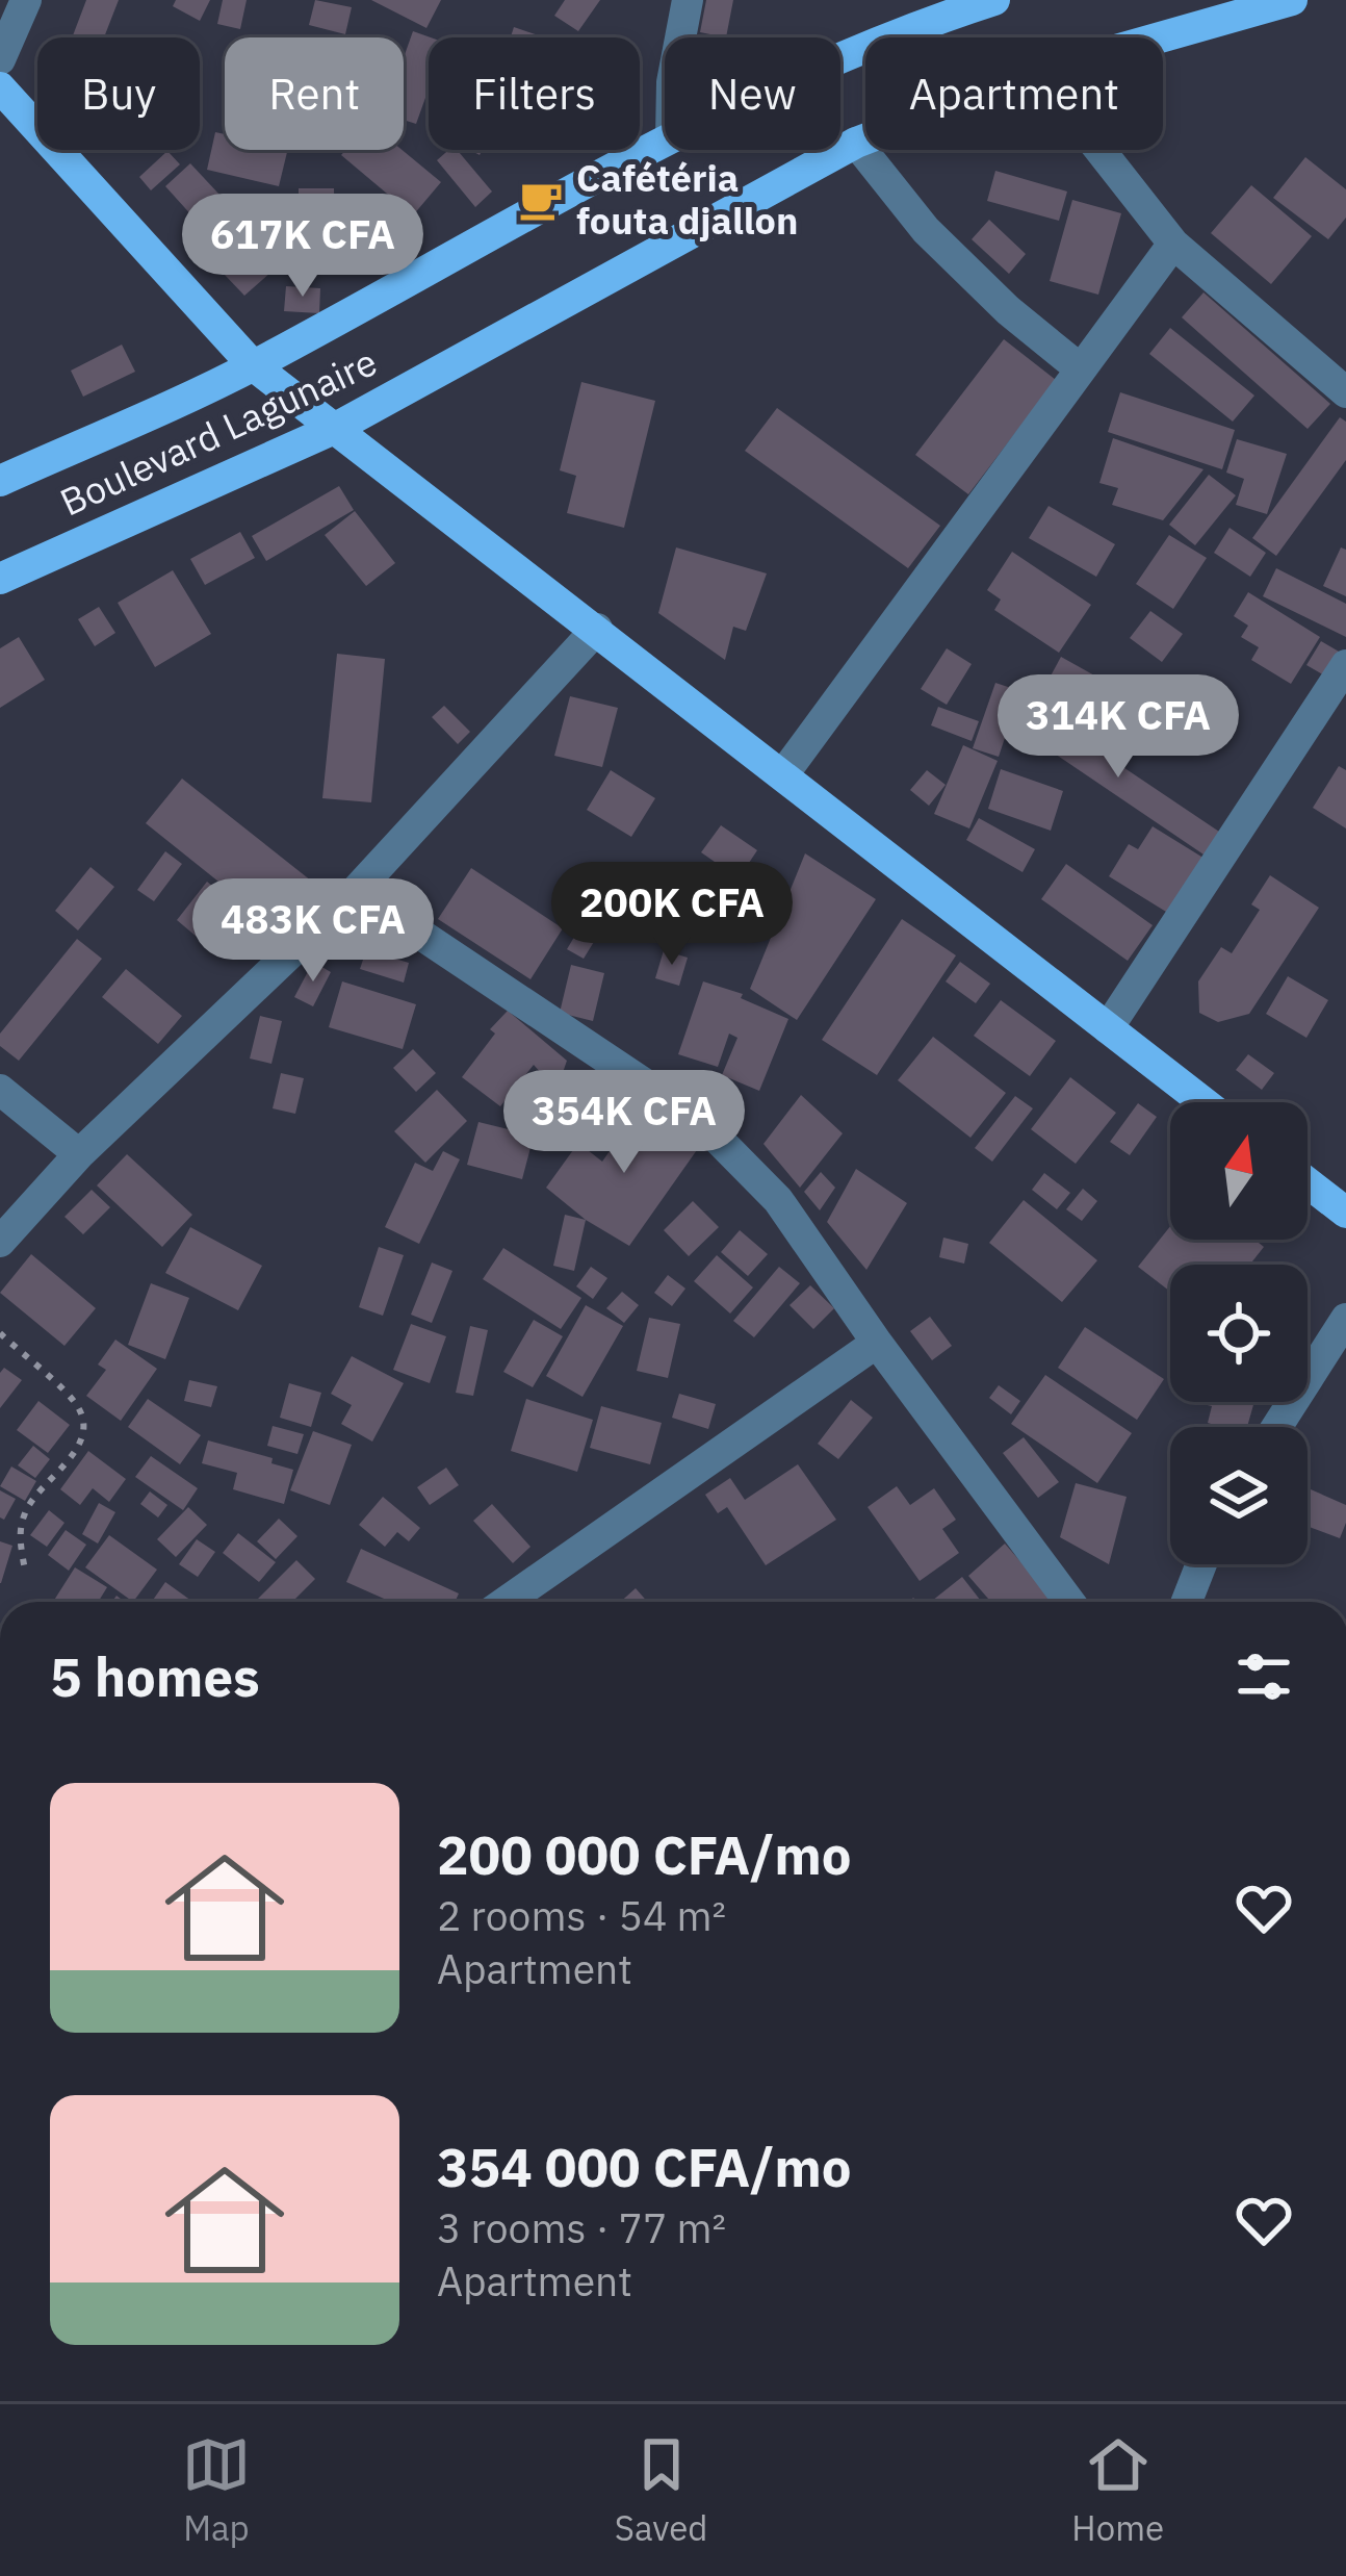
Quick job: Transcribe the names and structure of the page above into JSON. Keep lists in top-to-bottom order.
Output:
{
  "streets": {
    "main road": ["Boulevard Lagunaire"]
  },
  "places": {
    "cafe": ["Cafétéria fouta djallon"]
  },
  "north": "top",
  "page": {
    "chip": [
      "Buy",
      "Rent",
      "Filters",
      "New",
      "Apartment"
    ],
    "price": [
      "617K CFA",
      "314K CFA",
      "200K CFA",
      "483K CFA",
      "354K CFA"
    ],
    "heading": "5 homes",
    "list": [
      {
        "name": "200 000 CFA/mo",
        "note": "2 rooms · 54 m² · Apartment"
      },
      {
        "name": "354 000 CFA/mo",
        "note": "3 rooms · 77 m² · Apartment"
      }
    ],
    "tabs": ["Map", "Saved", "Home"]
  }
}
